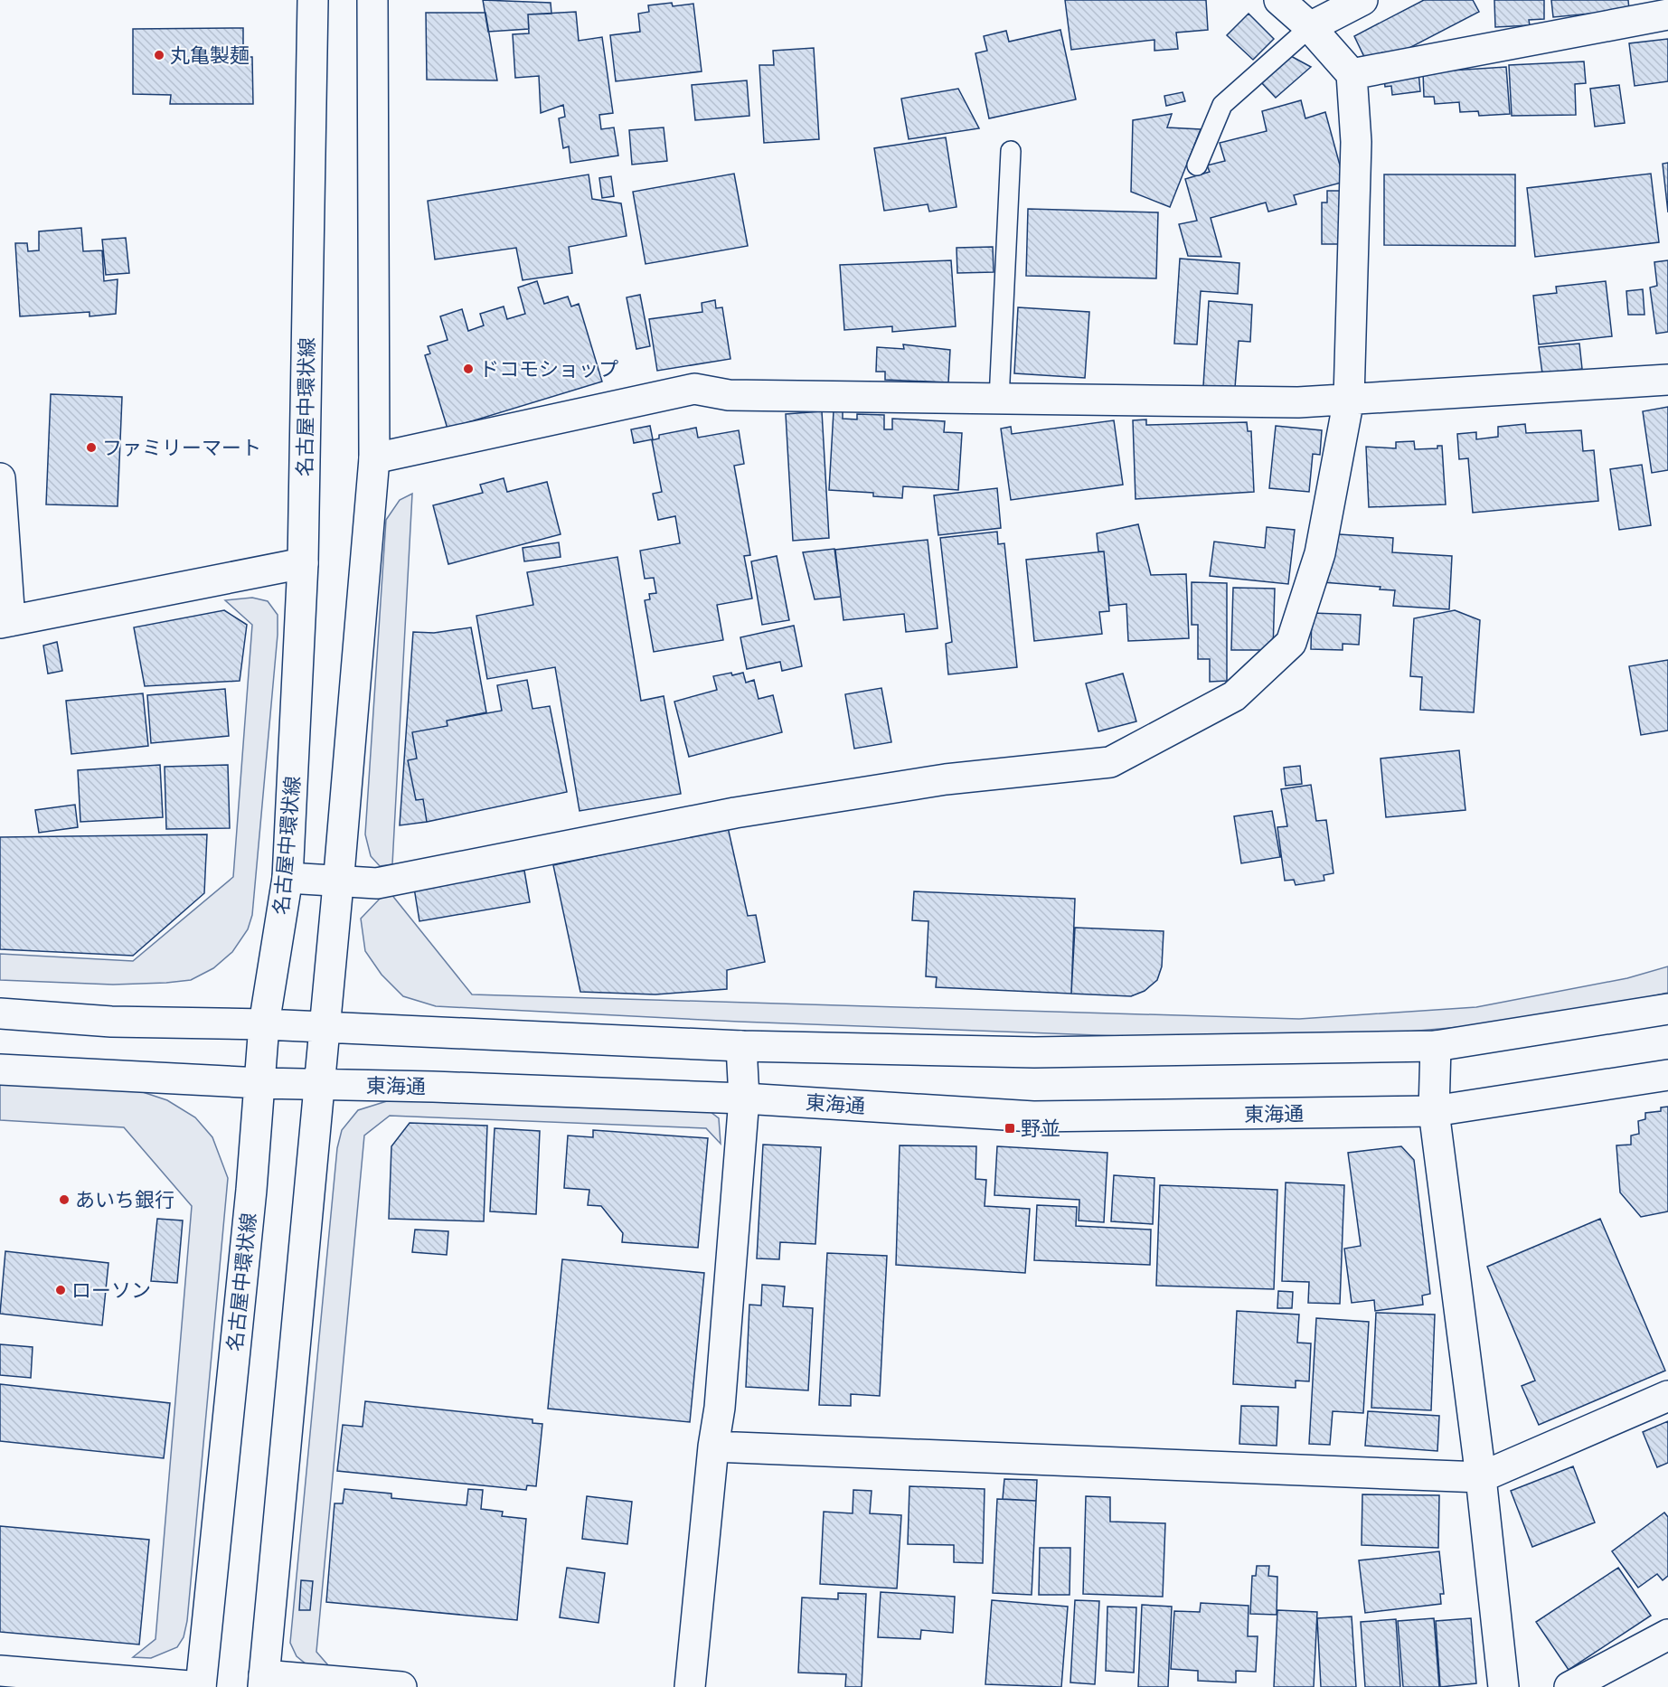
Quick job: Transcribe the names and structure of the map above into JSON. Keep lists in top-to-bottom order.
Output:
{
  "streets": {
    "main road": ["名古屋中環状線", "東海通"]
  },
  "crossings": [
    ["名古屋中環状線", "東海通"]
  ],
  "places": {
    "other": [
      "丸亀製麺",
      "ドコモショップ",
      "ファミリーマート",
      "あいち銀行",
      "ローソン"
    ],
    "transit": ["野並"]
  }
}
